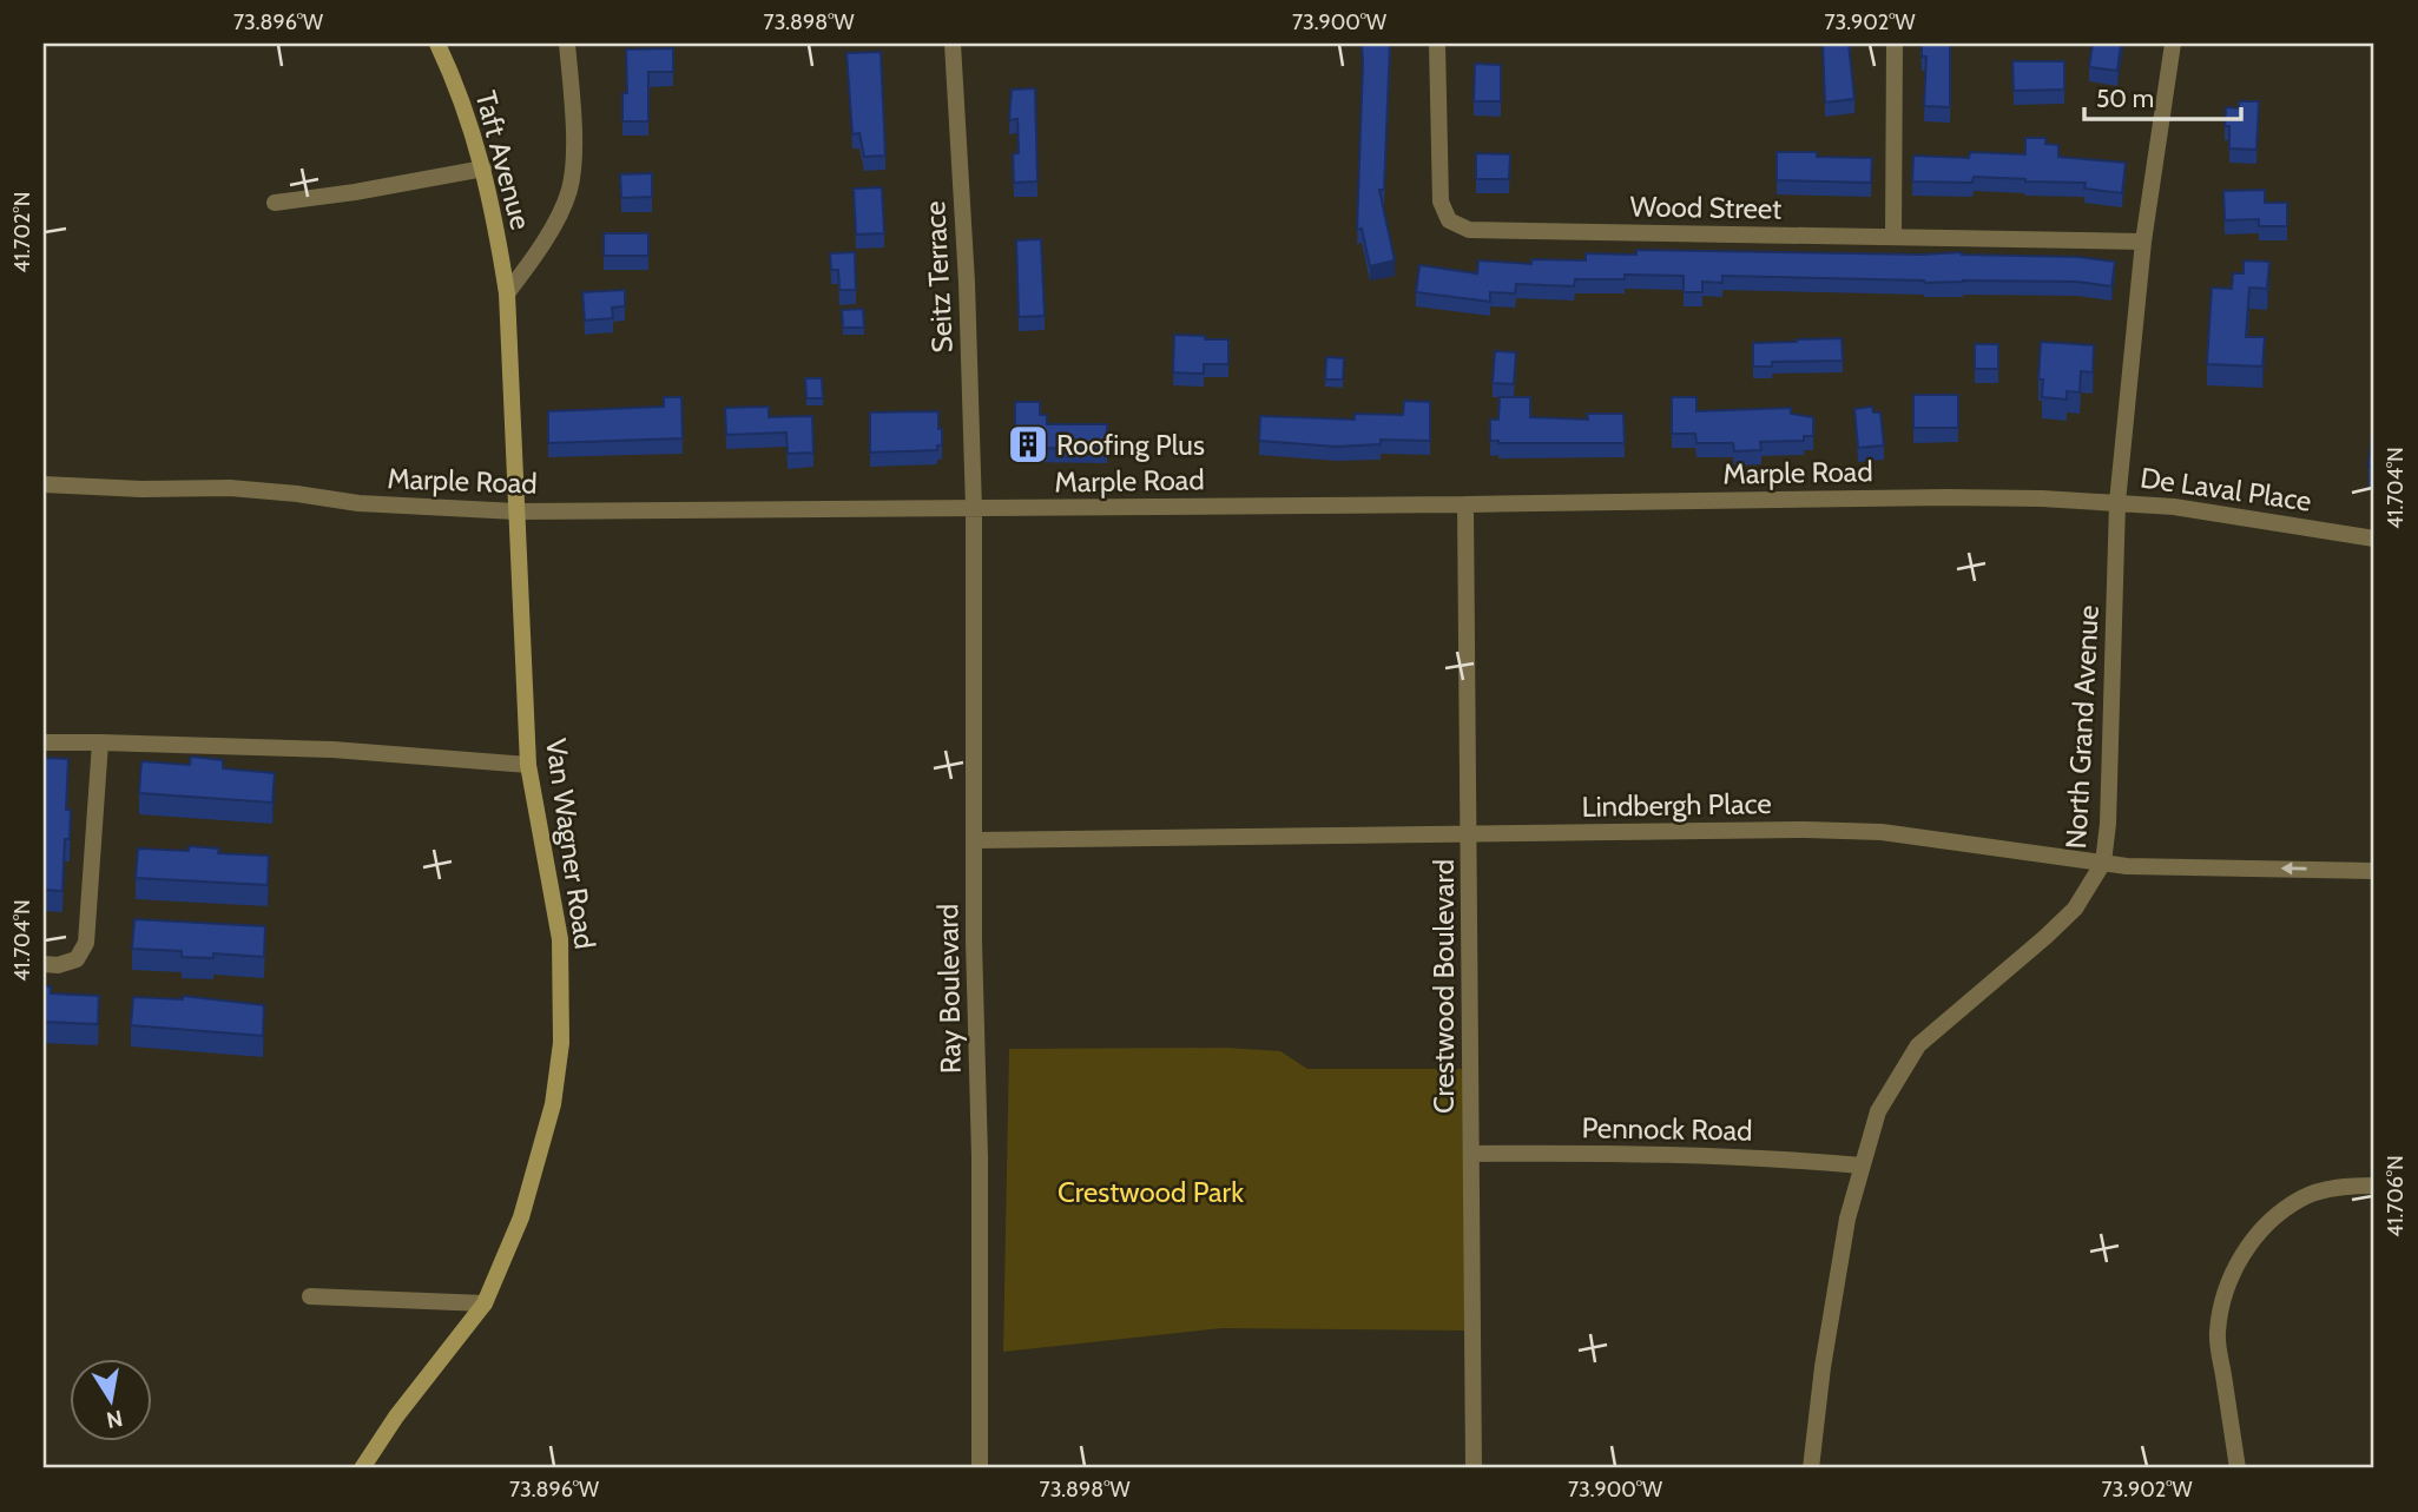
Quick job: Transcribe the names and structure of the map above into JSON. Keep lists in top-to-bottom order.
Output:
{
  "streets": {
    "street": [
      "Taft Avenue",
      "Wood Street",
      "Seitz Terrace",
      "Marple Road",
      "De Laval Place",
      "North Grand Avenue",
      "Lindbergh Place",
      "Van Wagner Road",
      "Crestwood Boulevard",
      "Ray Boulevard",
      "Pennock Road"
    ]
  },
  "crossings": [
    ["Taft Avenue", "Van Wagner Road"],
    ["Wood Street", "North Grand Avenue"],
    ["Seitz Terrace", "Marple Road"],
    ["Seitz Terrace", "Ray Boulevard"],
    ["Marple Road", "De Laval Place"],
    ["Marple Road", "North Grand Avenue"],
    ["Marple Road", "Van Wagner Road"],
    ["Marple Road", "Crestwood Boulevard"],
    ["Marple Road", "Ray Boulevard"],
    ["De Laval Place", "North Grand Avenue"],
    ["North Grand Avenue", "Lindbergh Place"],
    ["North Grand Avenue", "Pennock Road"],
    ["Lindbergh Place", "Crestwood Boulevard"],
    ["Lindbergh Place", "Ray Boulevard"],
    ["Crestwood Boulevard", "Pennock Road"]
  ],
  "parks": ["Crestwood Park"],
  "places": {
    "building": ["Roofing Plus"]
  },
  "scale_bar": "50 m",
  "north": "bottom",
  "coordinates": [
    "73.896°W",
    "73.898°W",
    "73.900°W",
    "73.902°W",
    "41.702°N",
    "41.704°N",
    "41.706°N"
  ]
}
